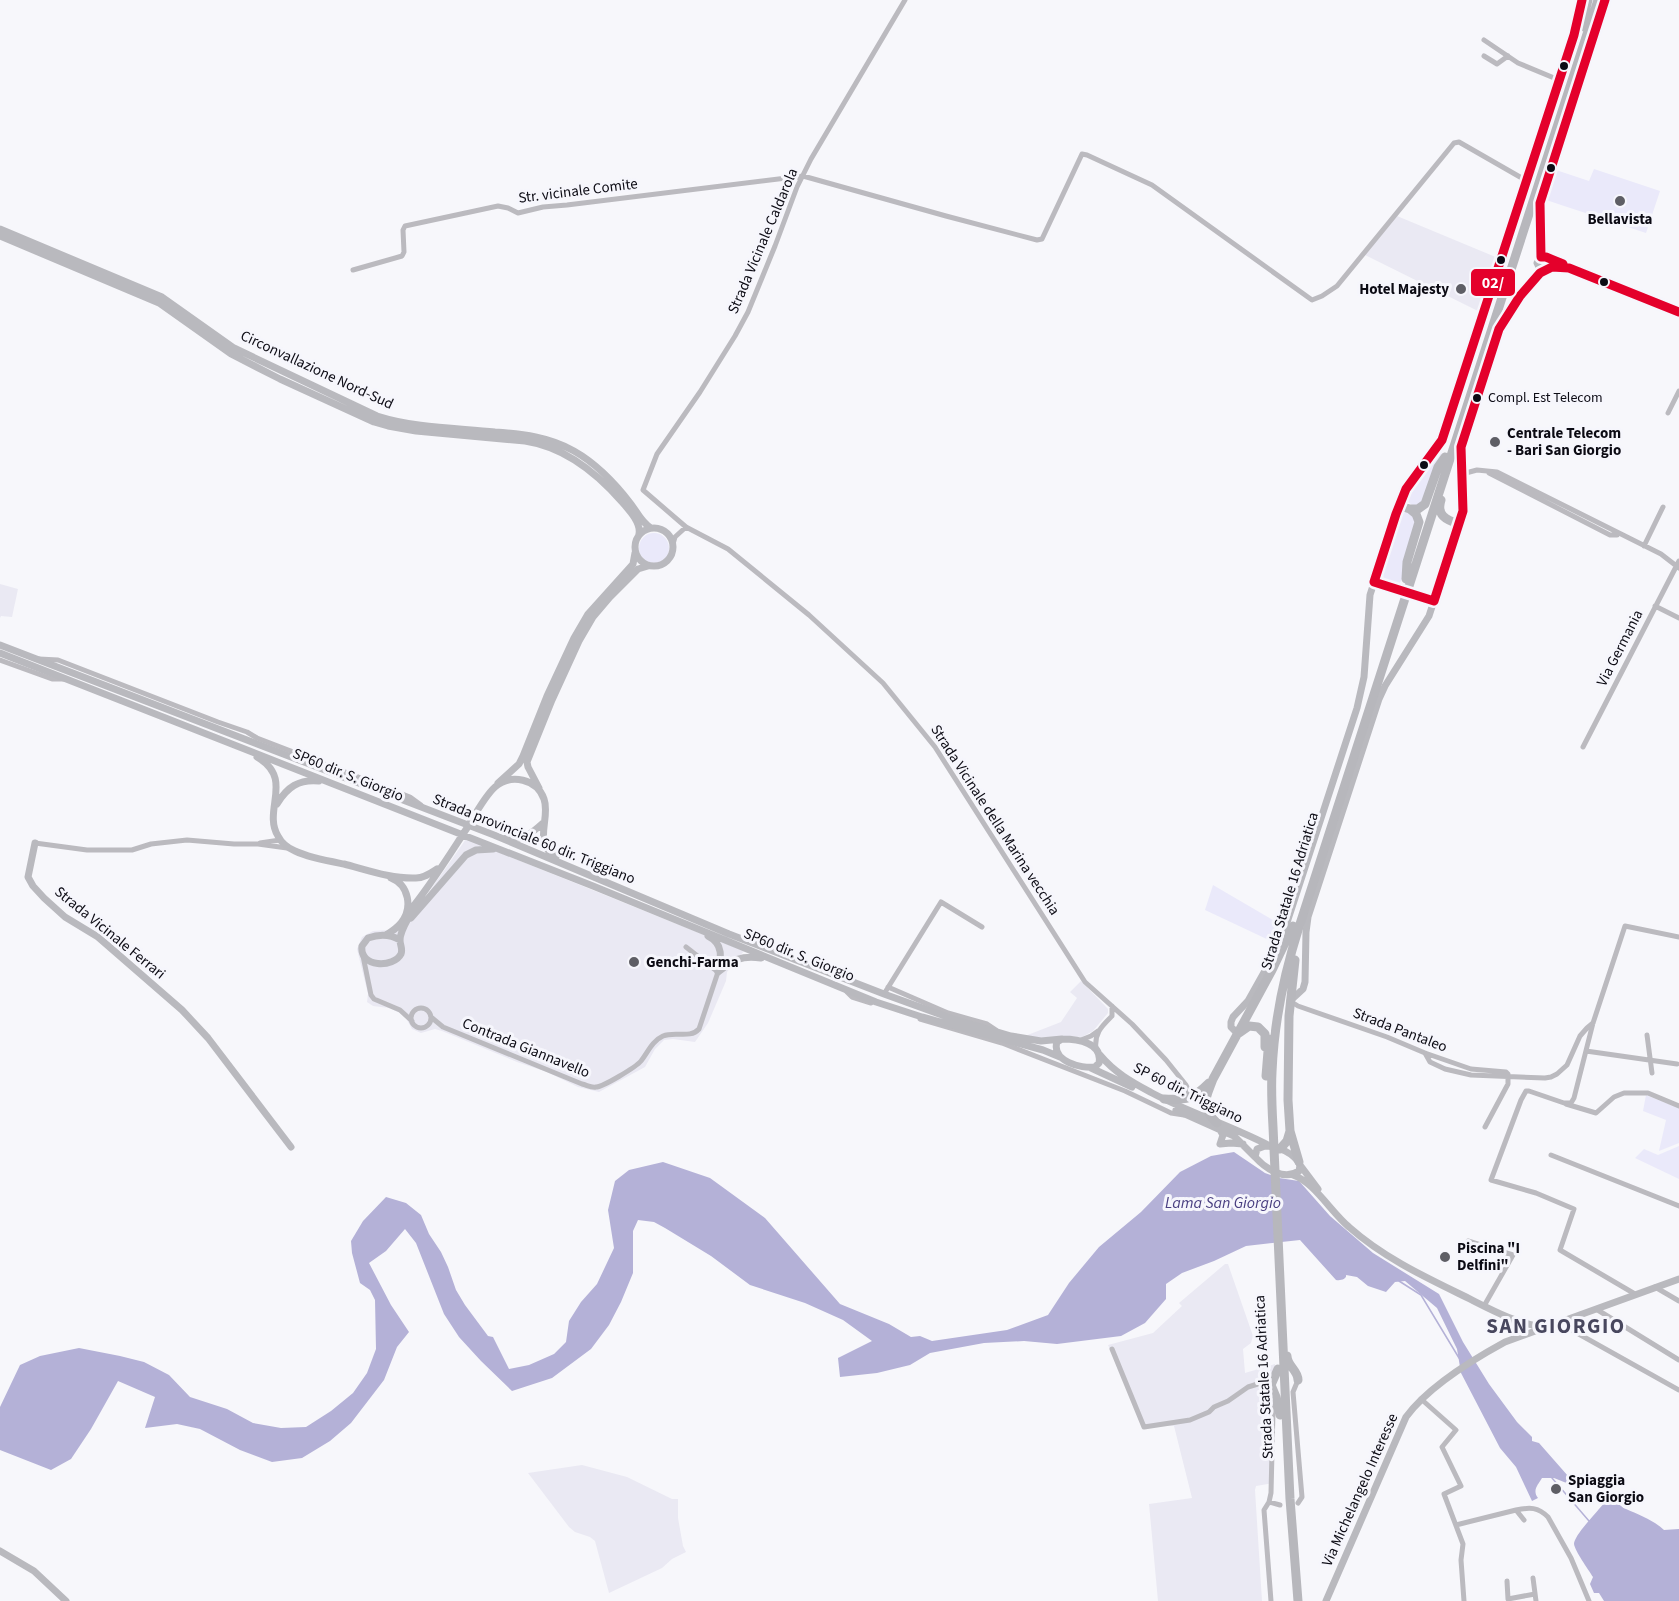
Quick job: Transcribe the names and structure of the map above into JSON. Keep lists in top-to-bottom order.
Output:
{
  "streets": {
    "highway": ["Strada Statale 16 Adriatica"],
    "main road": [
      "Circonvallazione Nord-Sud",
      "SP60 dir. S. Giorgio",
      "Strada provinciale 60 dir. Triggiano",
      "Strada Vicinale Ferrari",
      "SP 60 dir. Triggiano",
      "Via Michelangelo Interesse"
    ],
    "street": [
      "Str. vicinale Comite",
      "Strada Vicinale Caldarola",
      "Via Germania",
      "Strada Vicinale della Marina vecchia",
      "Strada Pantaleo",
      "Contrada Giannavello"
    ]
  },
  "crossings": [
    ["Str. vicinale Comite", "Strada Vicinale Caldarola"],
    ["Strada Vicinale Caldarola", "Strada Vicinale della Marina vecchia"],
    ["Strada provinciale 60 dir. Triggiano", "SP 60 dir. Triggiano"]
  ],
  "districts": ["SAN GIORGIO"],
  "water": ["Lama San Giorgio"],
  "places": [
    "Bellavista",
    "Hotel Majesty",
    "Compl. Est Telecom",
    "Centrale Telecom - Bari San Giorgio",
    "Genchi-Farma",
    "Piscina \"I Delfini\"",
    "Spiaggia San Giorgio"
  ],
  "lines": ["transit line 02/"]
}
